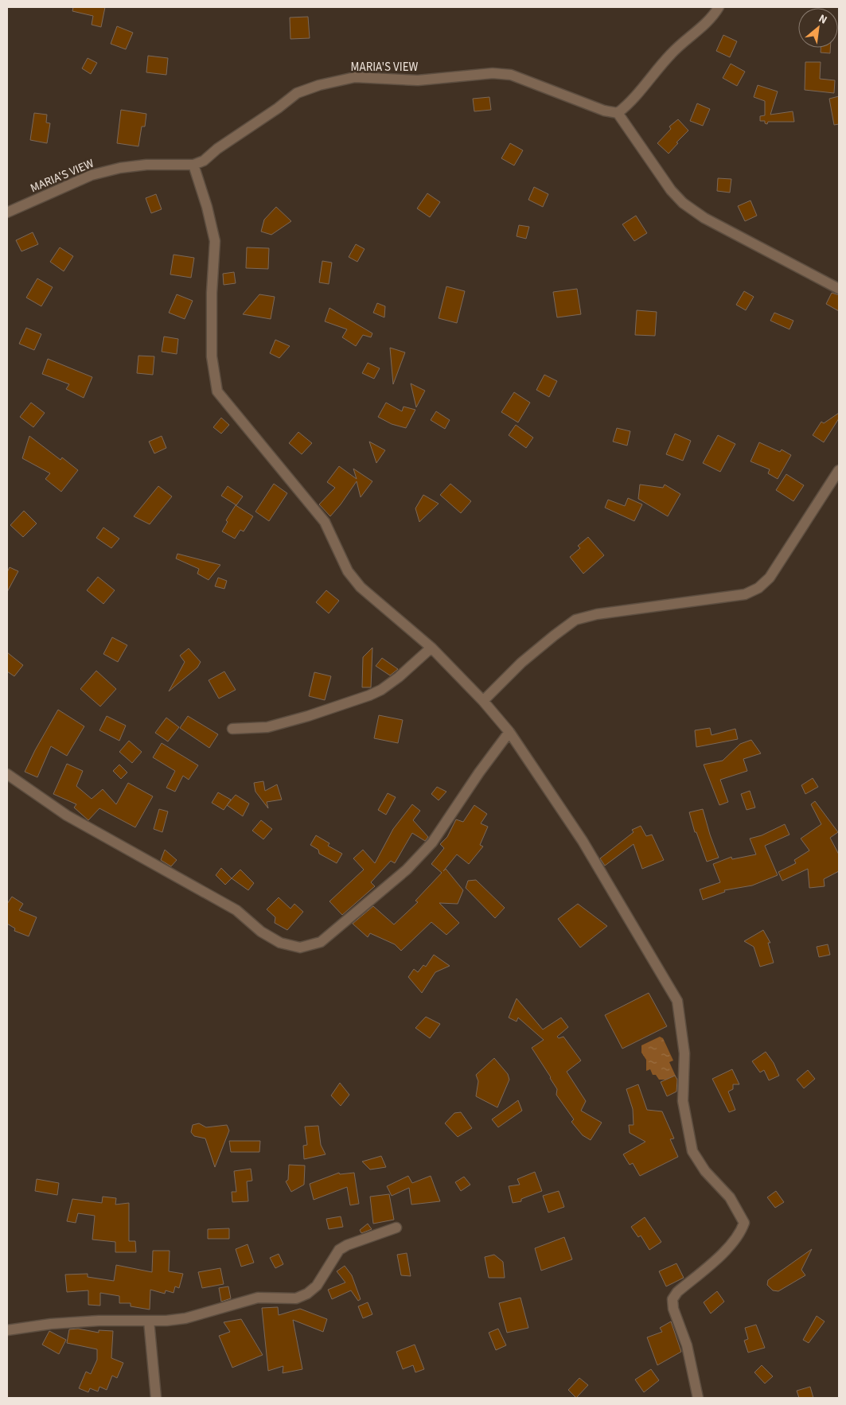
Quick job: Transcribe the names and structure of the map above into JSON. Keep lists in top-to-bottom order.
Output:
{
  "streets": {
    "street": ["MARIA'S VIEW"]
  },
  "north": "top right"
}
